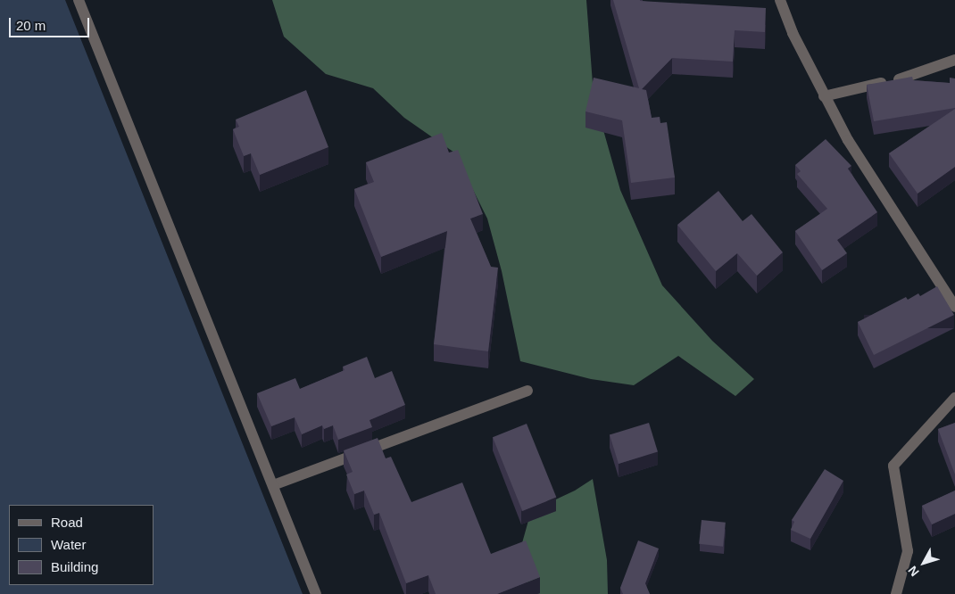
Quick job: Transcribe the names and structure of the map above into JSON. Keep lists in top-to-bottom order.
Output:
{
  "legend": ["Road", "Water", "Building"],
  "scale_bar": "20 m",
  "north": "bottom left"
}
